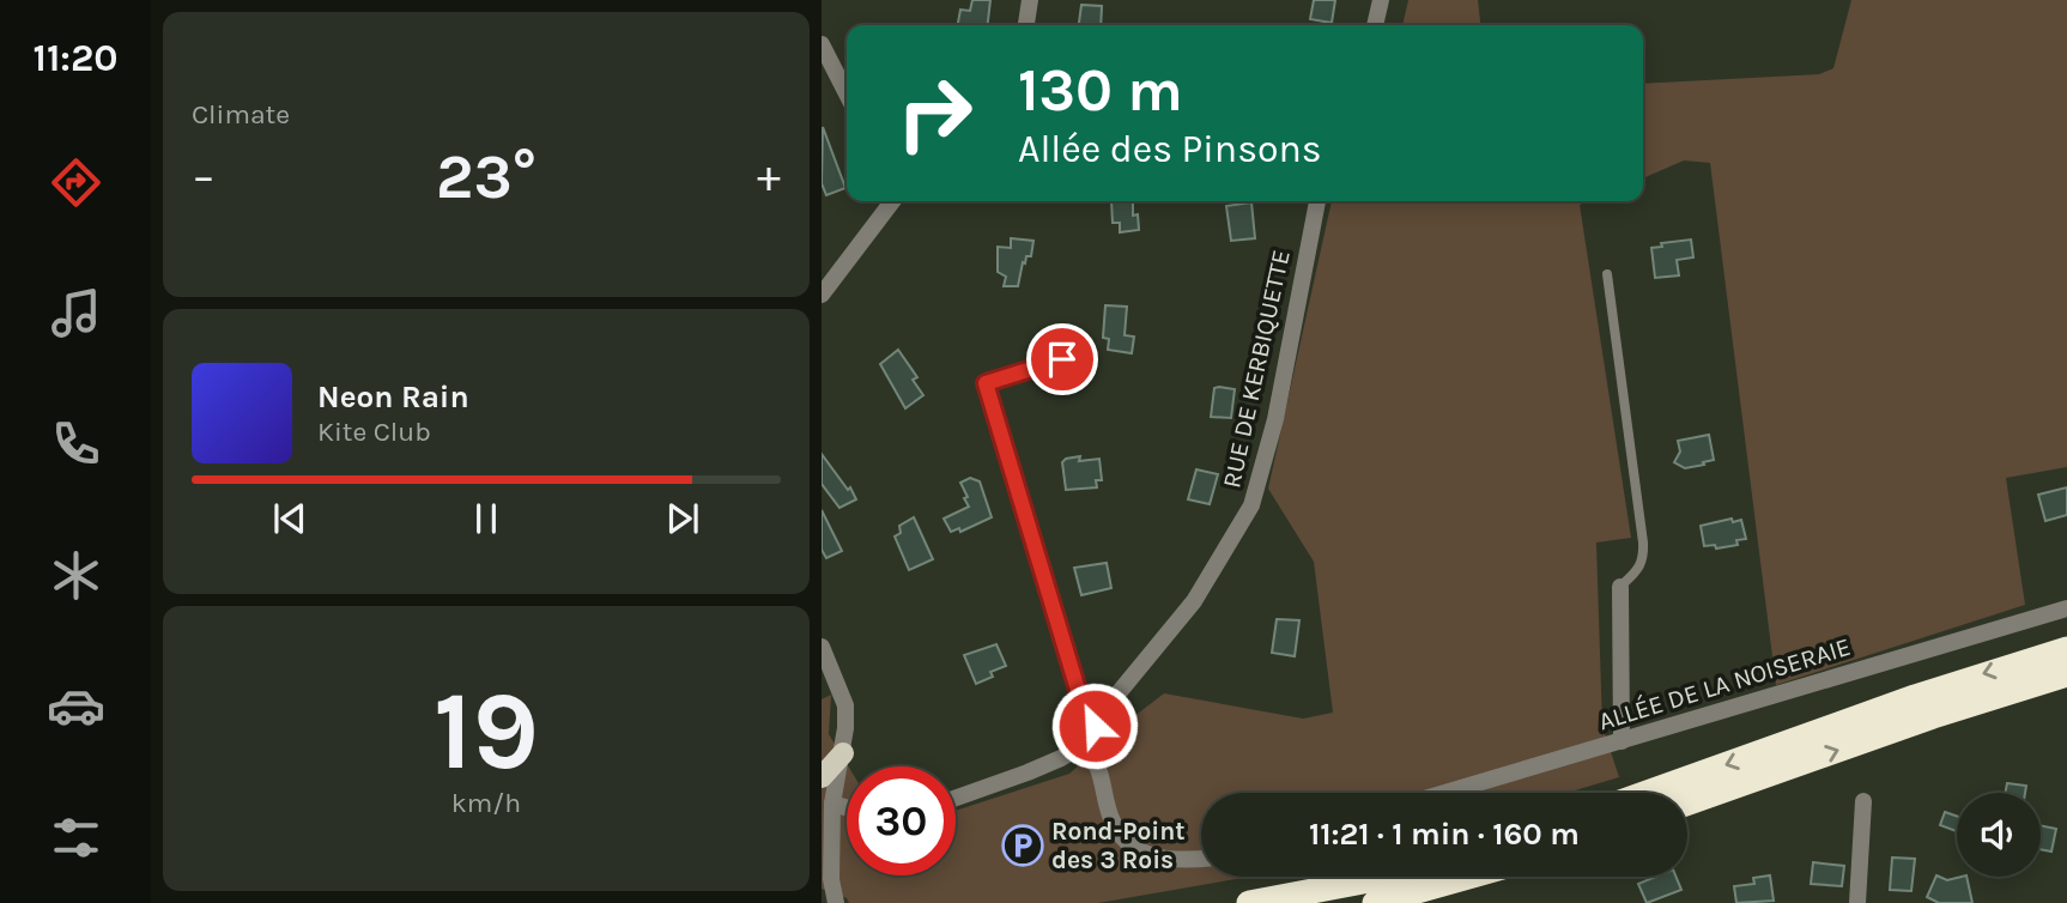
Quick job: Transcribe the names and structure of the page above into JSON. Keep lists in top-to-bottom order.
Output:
{
  "streets": {
    "street": ["RUE DE KERBIQUETTE", "ALLÉE DE LA NOISERAIE"]
  },
  "places": {
    "parking": ["Rond-Point des 3 Rois"]
  },
  "page": {
    "tabs": "11:20",
    "tile": [
      "Climate",
      ["19", "km/h"]
    ],
    "turn": ["130 m", "Allée des Pinsons"],
    "heat": ["−", "23°", "+"],
    "song": ["Neon Rain", "Kite Club"],
    "limit": "30",
    "trip": "11:21 · 1 min · 160 m"
  }
}
